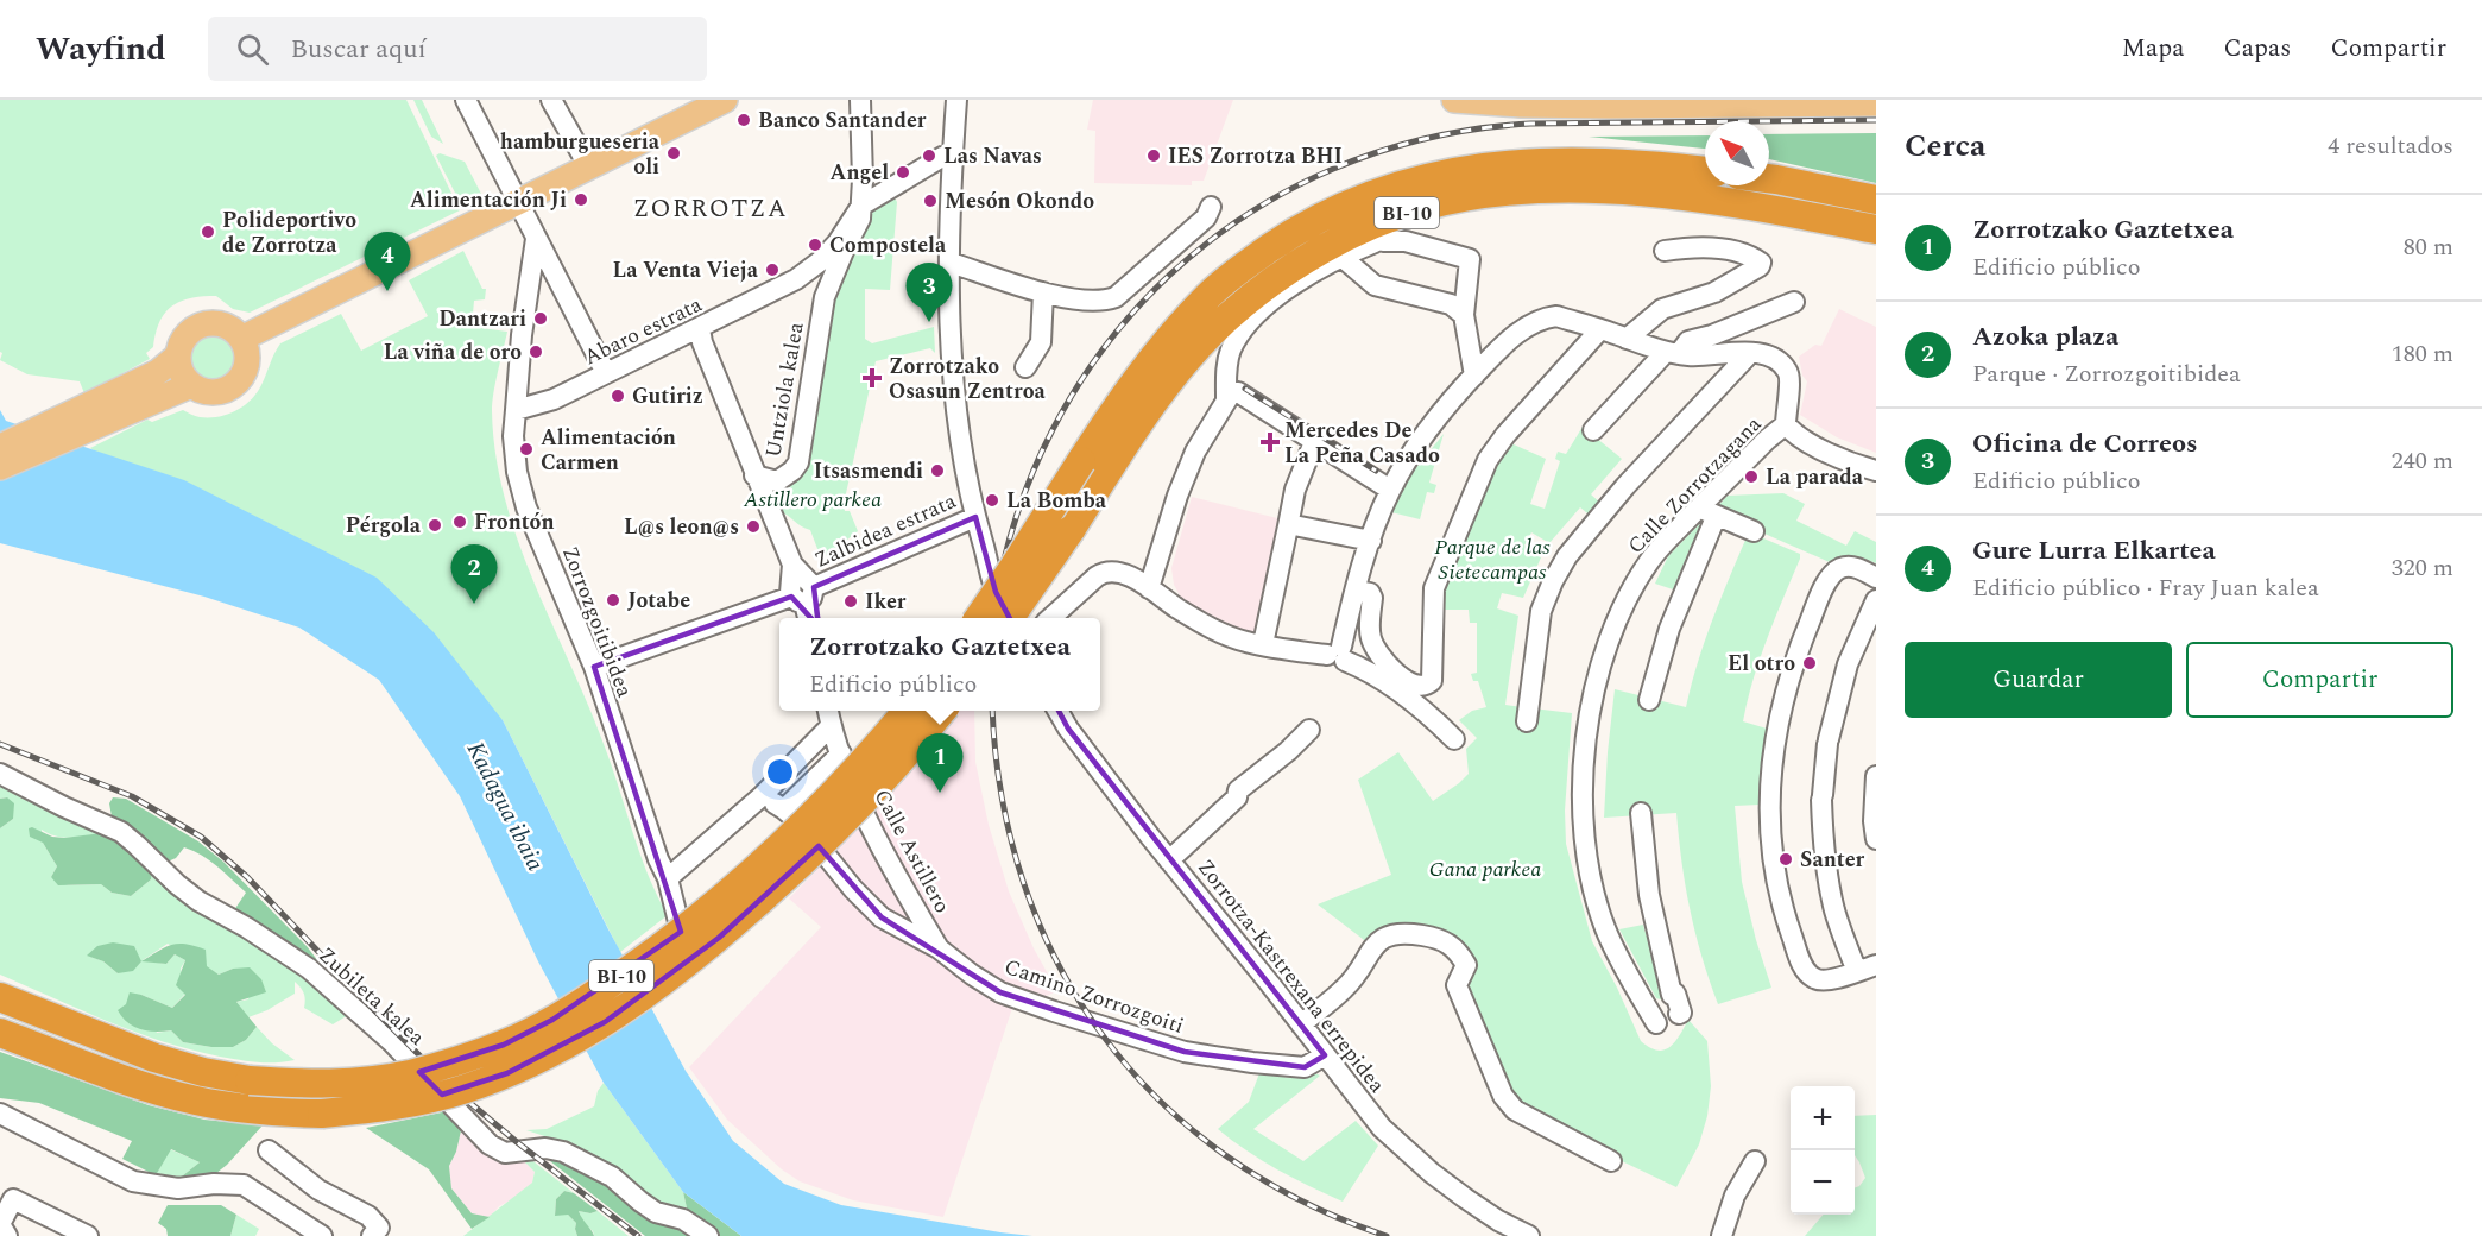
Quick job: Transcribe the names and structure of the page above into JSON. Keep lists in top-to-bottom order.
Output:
{
  "streets": {
    "highway": ["BI-10"],
    "street": [
      "Abaro estrata",
      "Untziola kalea",
      "Calle Zorrotzagana",
      "Zalbidea estrata",
      "Zorrozgoitibidea",
      "Calle Astillero",
      "Zorrotza-Kastrexana errepidea",
      "Zubileta kalea",
      "Camino Zorrozgoiti"
    ]
  },
  "crossings": [
    ["Abaro estrata", "Untziola kalea"],
    ["Abaro estrata", "Zorrozgoitibidea"],
    ["Zalbidea estrata", "Zorrozgoitibidea"],
    ["Calle Astillero", "Camino Zorrozgoiti"],
    ["Zorrotza-Kastrexana errepidea", "Camino Zorrozgoiti"]
  ],
  "districts": ["ZORROTZA"],
  "water": ["Kadagua ibaia"],
  "parks": ["Astillero parkea", "Parque de las Sietecampas", "Gana parkea"],
  "places": {
    "other": [
      "Banco Santander",
      "hamburgueseria oli",
      "Las Navas",
      "IES Zorrotza BHI",
      "Angel",
      "Alimentación Ji",
      "Mesón Okondo",
      "Polideportivo de Zorrotza",
      "Compostela",
      "La Venta Vieja",
      "Dantzari",
      "La viña de oro",
      "Gutiriz",
      "Alimentación Carmen",
      "Itsasmendi",
      "La parada",
      "La Bomba",
      "Frontón",
      "Pérgola",
      "L@s leon@s",
      "Jotabe",
      "Iker",
      "El otro",
      "Santer"
    ],
    "health": ["Zorrotzako Osasun Zentroa", "Mercedes De La Peña Casado"]
  },
  "north": "top left",
  "page": {
    "header": "Wayfind",
    "search": "Buscar aquí",
    "nav": ["Mapa", "Capas", "Compartir"],
    "heading": ["Cerca", "4 resultados"],
    "list": [
      {
        "mark": "1",
        "name": "Zorrotzako Gaztetxea",
        "note": "Edificio público",
        "value": "80 m"
      },
      {
        "mark": "2",
        "name": "Azoka plaza",
        "note": "Parque · Zorrozgoitibidea",
        "value": "180 m"
      },
      {
        "mark": "3",
        "name": "Oficina de Correos",
        "note": "Edificio público",
        "value": "240 m"
      },
      {
        "mark": "4",
        "name": "Gure Lurra Elkartea",
        "note": "Edificio público · Fray Juan kalea",
        "value": "320 m"
      }
    ],
    "pins": [
      "4",
      "3",
      "2",
      "1"
    ],
    "popup": ["Zorrotzako Gaztetxea", "Edificio público"],
    "buttons": ["Guardar", "Compartir"],
    "map_buttons": ["+", "−"]
  }
}
